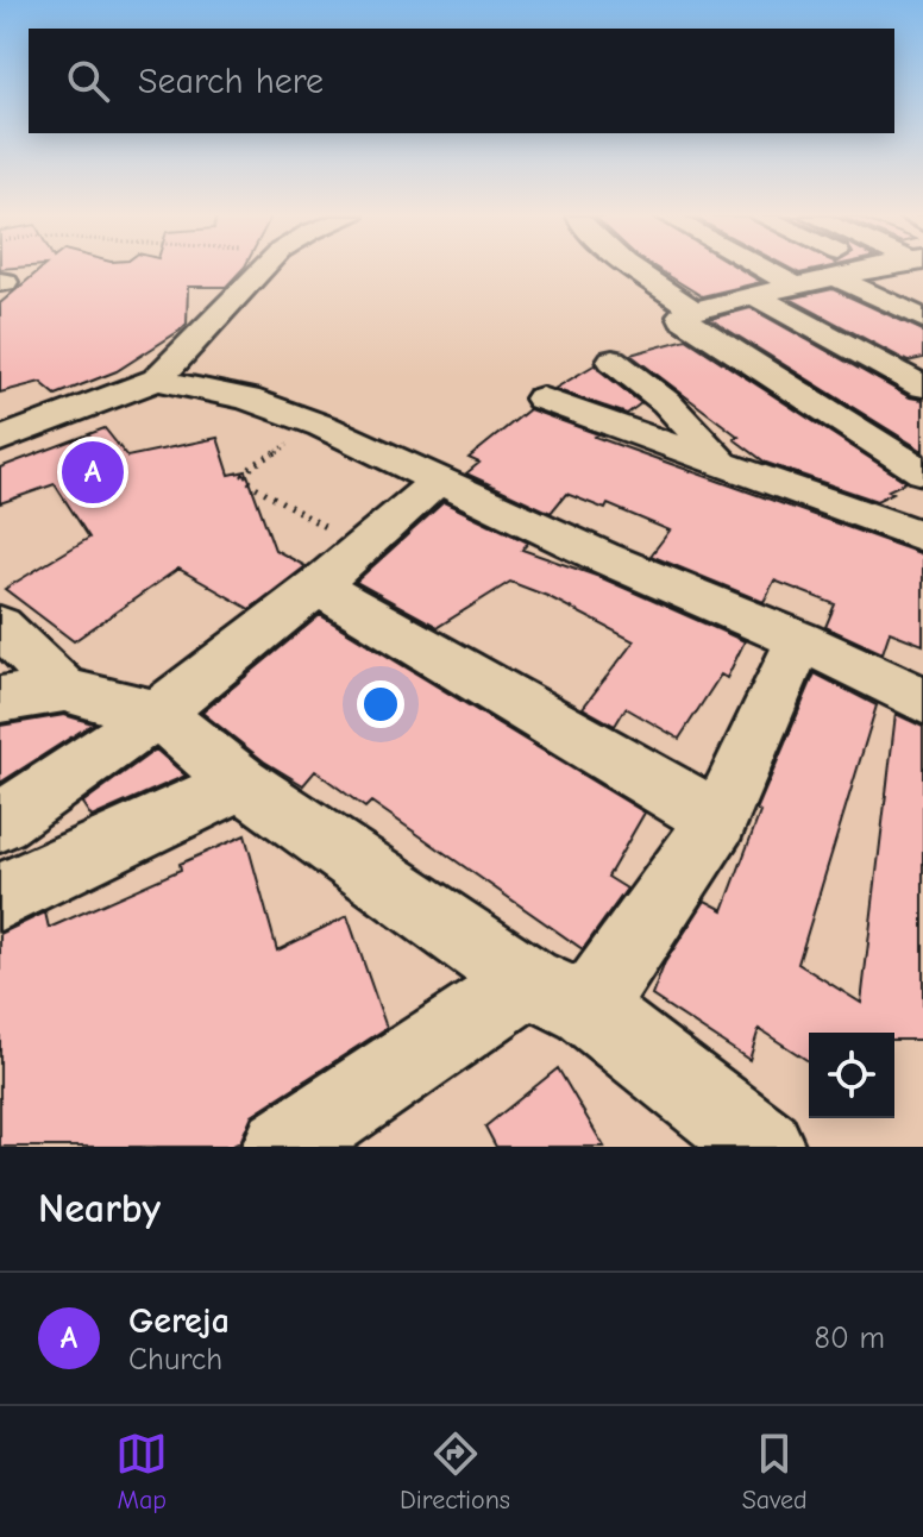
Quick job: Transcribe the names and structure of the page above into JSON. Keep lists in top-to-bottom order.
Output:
{
  "page": {
    "search": "Search here",
    "pins": "A",
    "heading": "Nearby",
    "list": [
      {
        "mark": "A",
        "name": "Gereja",
        "note": "Church",
        "value": "80 m"
      }
    ],
    "nav": ["Map", "Directions", "Saved"]
  }
}
